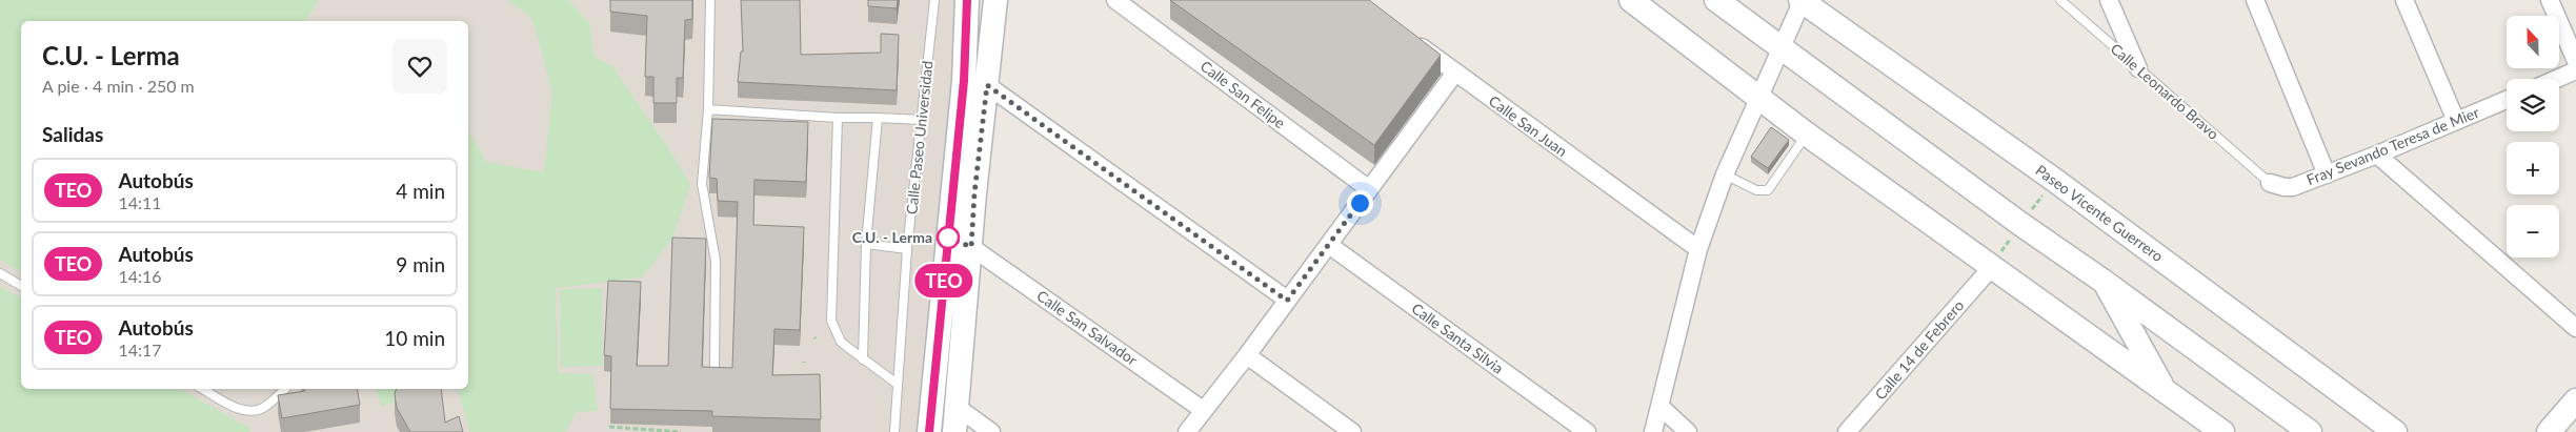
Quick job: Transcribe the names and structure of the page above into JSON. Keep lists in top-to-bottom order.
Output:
{
  "streets": {
    "main road": ["Paseo Vicente Guerrero"],
    "street": [
      "Calle San Felipe",
      "Calle San Juan",
      "Fray Sevando Teresa de Mier",
      "Calle San Salvador",
      "Calle Santa Silvia",
      "Calle 14 de Febrero"
    ],
    "lane": ["Calle Leonardo Bravo", "Calle Paseo Universidad"]
  },
  "crossings": [
    ["Calle Leonardo Bravo", "Fray Sevando Teresa de Mier"]
  ],
  "places": ["C.U. - Lerma"],
  "lines": ["bus line TEO"],
  "north": "top",
  "page": {
    "on_map": "TEO",
    "map_buttons": ["+", "−"],
    "heading": [
      ["C.U. - Lerma", "A pie · 4 min · 250 m"],
      "Salidas"
    ],
    "list": [
      {
        "mark": "TEO",
        "name": "Autobús",
        "note": "14:11",
        "value": "4 min"
      },
      {
        "mark": "TEO",
        "name": "Autobús",
        "note": "14:16",
        "value": "9 min"
      },
      {
        "mark": "TEO",
        "name": "Autobús",
        "note": "14:17",
        "value": "10 min"
      }
    ]
  }
}
